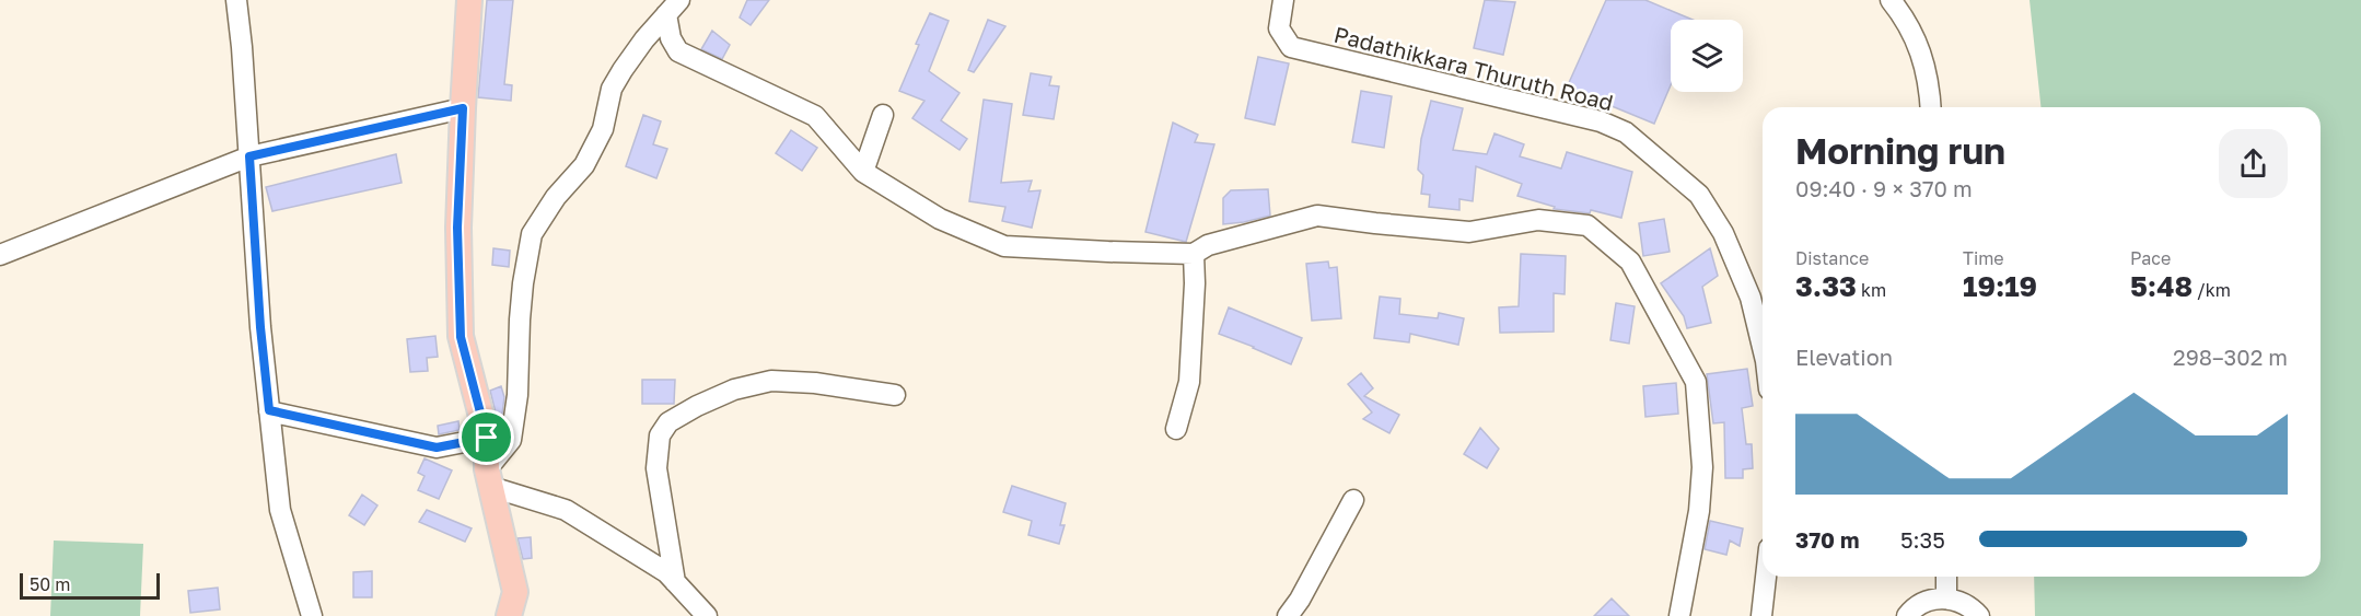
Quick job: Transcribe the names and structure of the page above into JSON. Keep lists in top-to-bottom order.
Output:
{
  "streets": {
    "street": ["Padathikkara Thuruth Road"]
  },
  "scale_bar": "50 m",
  "page": {
    "heading": ["Morning run", "09:40 · 9 × 370 m"],
    "stats": [
      ["Distance", "3.33 km"],
      ["Time", "19:19"],
      ["Pace", "5:48 /km"]
    ],
    "chart": ["Elevation", "298–302 m"],
    "list": [
      {
        "name": "370 m",
        "note": "5:35"
      }
    ],
    "scale": "50 m"
  }
}
